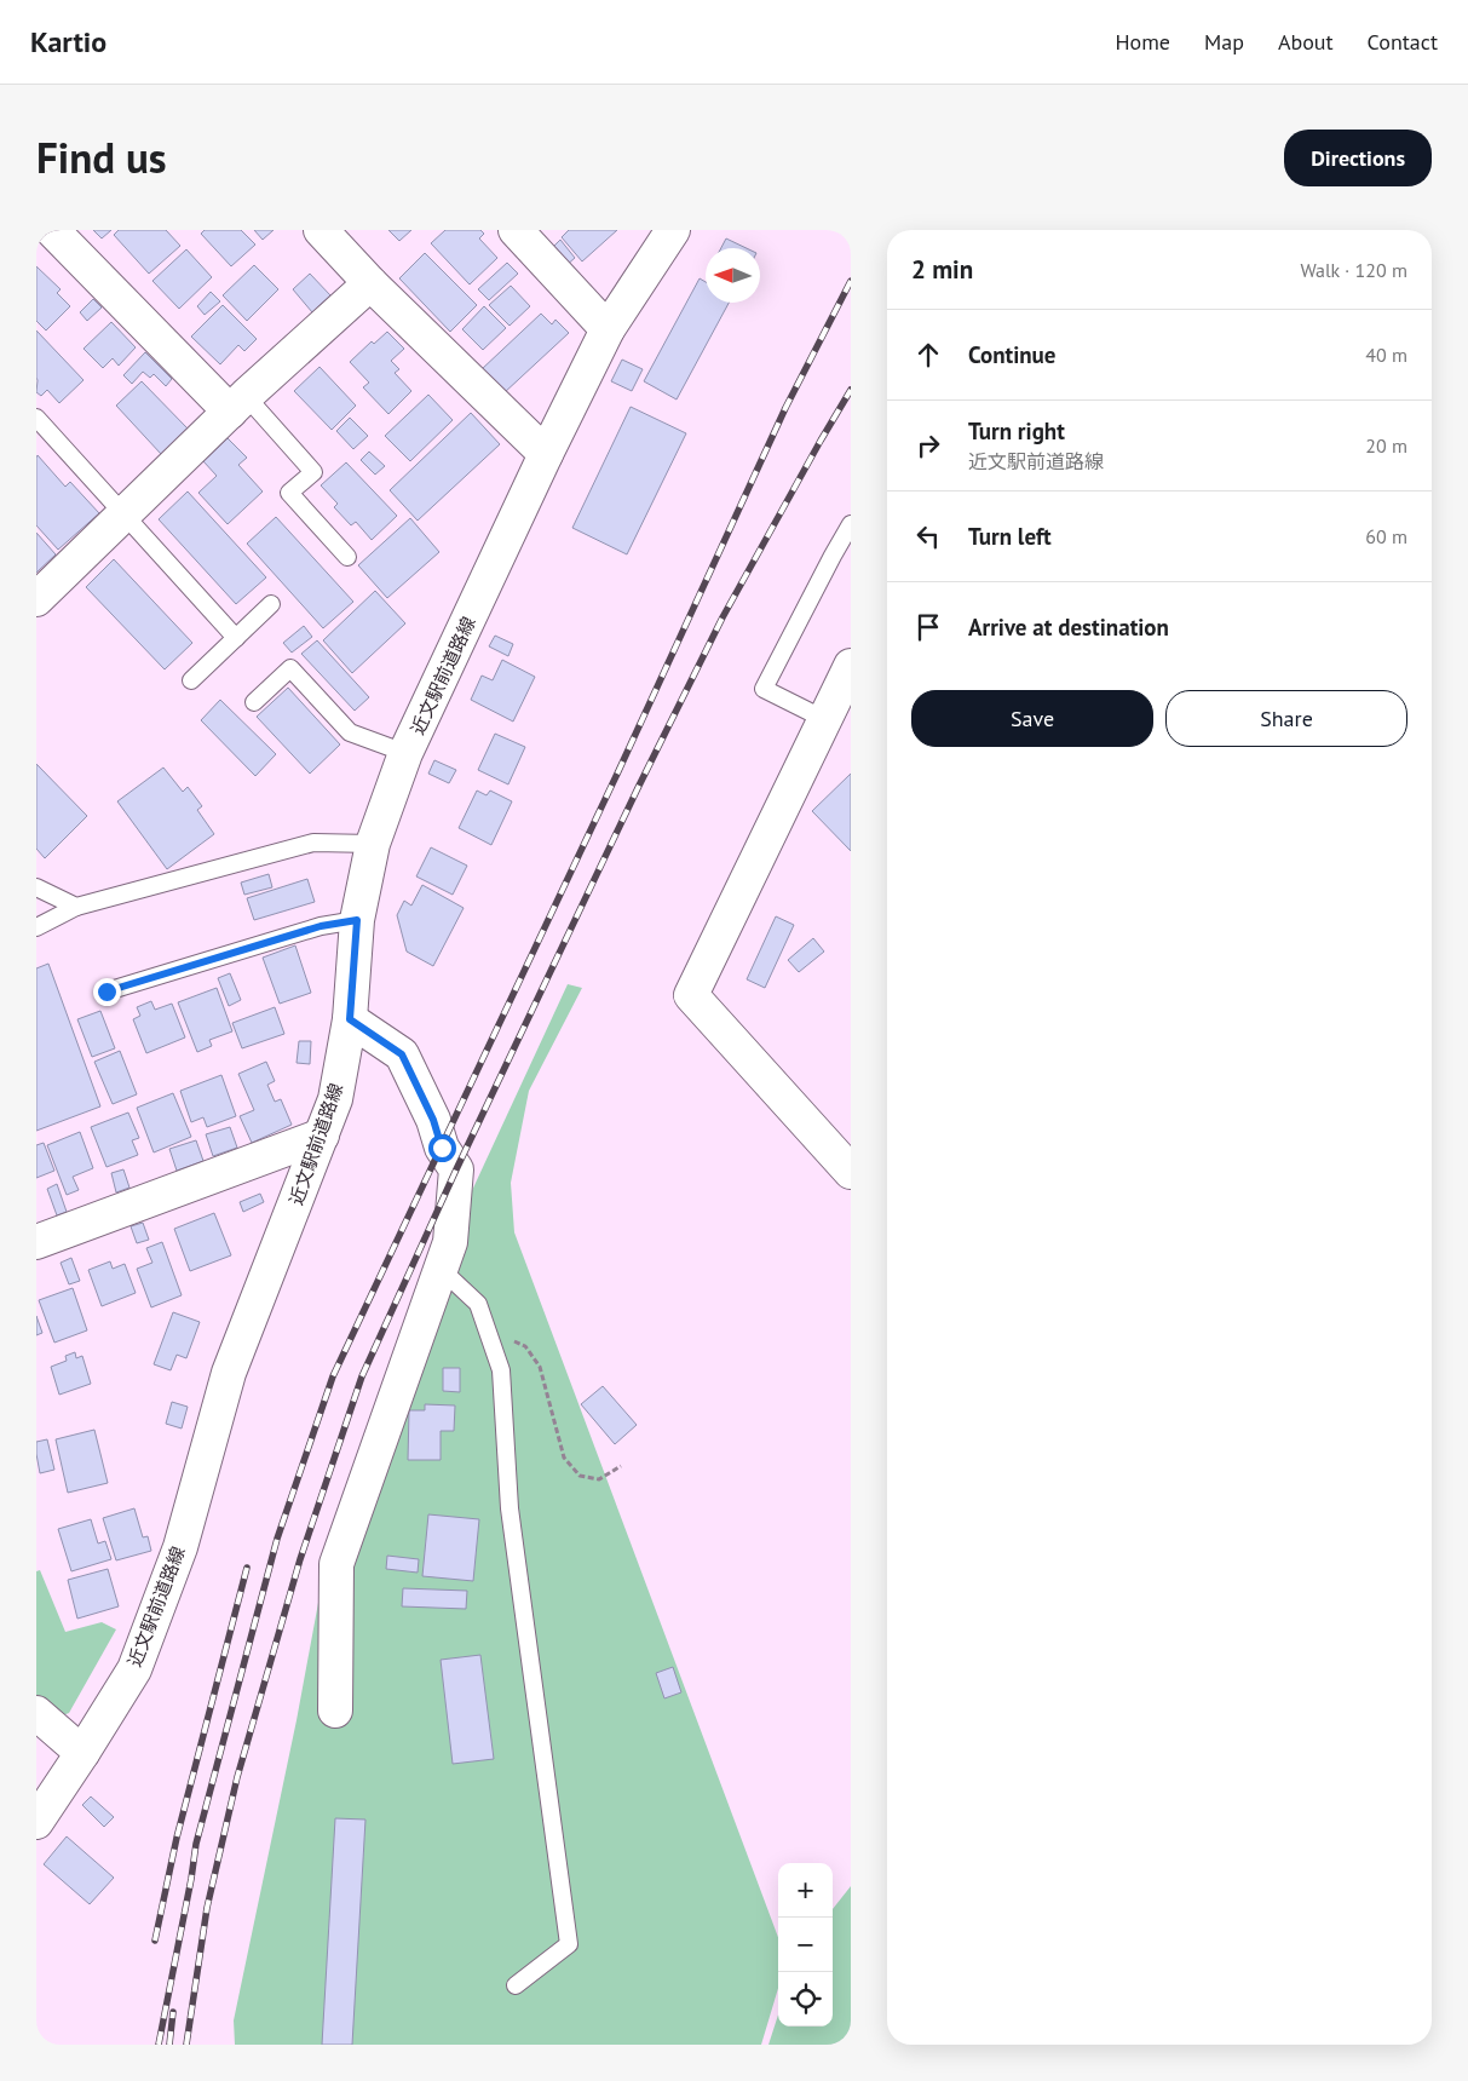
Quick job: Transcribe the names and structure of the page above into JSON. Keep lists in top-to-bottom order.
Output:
{
  "streets": {
    "street": ["近文駅前道路線"]
  },
  "north": "left",
  "page": {
    "header": "Kartio",
    "nav": [
      "Home",
      "Map",
      "About",
      "Contact"
    ],
    "title": "Find us",
    "buttons": [
      "Directions",
      ["Save", "Share"]
    ],
    "heading": ["2 min", "Walk · 120 m"],
    "list": [
      ["Continue", "40 m"],
      ["Turn right", "近文駅前道路線", "20 m"],
      ["Turn left", "60 m"],
      "Arrive at destination"
    ],
    "map_buttons": ["+", "−"]
  }
}
